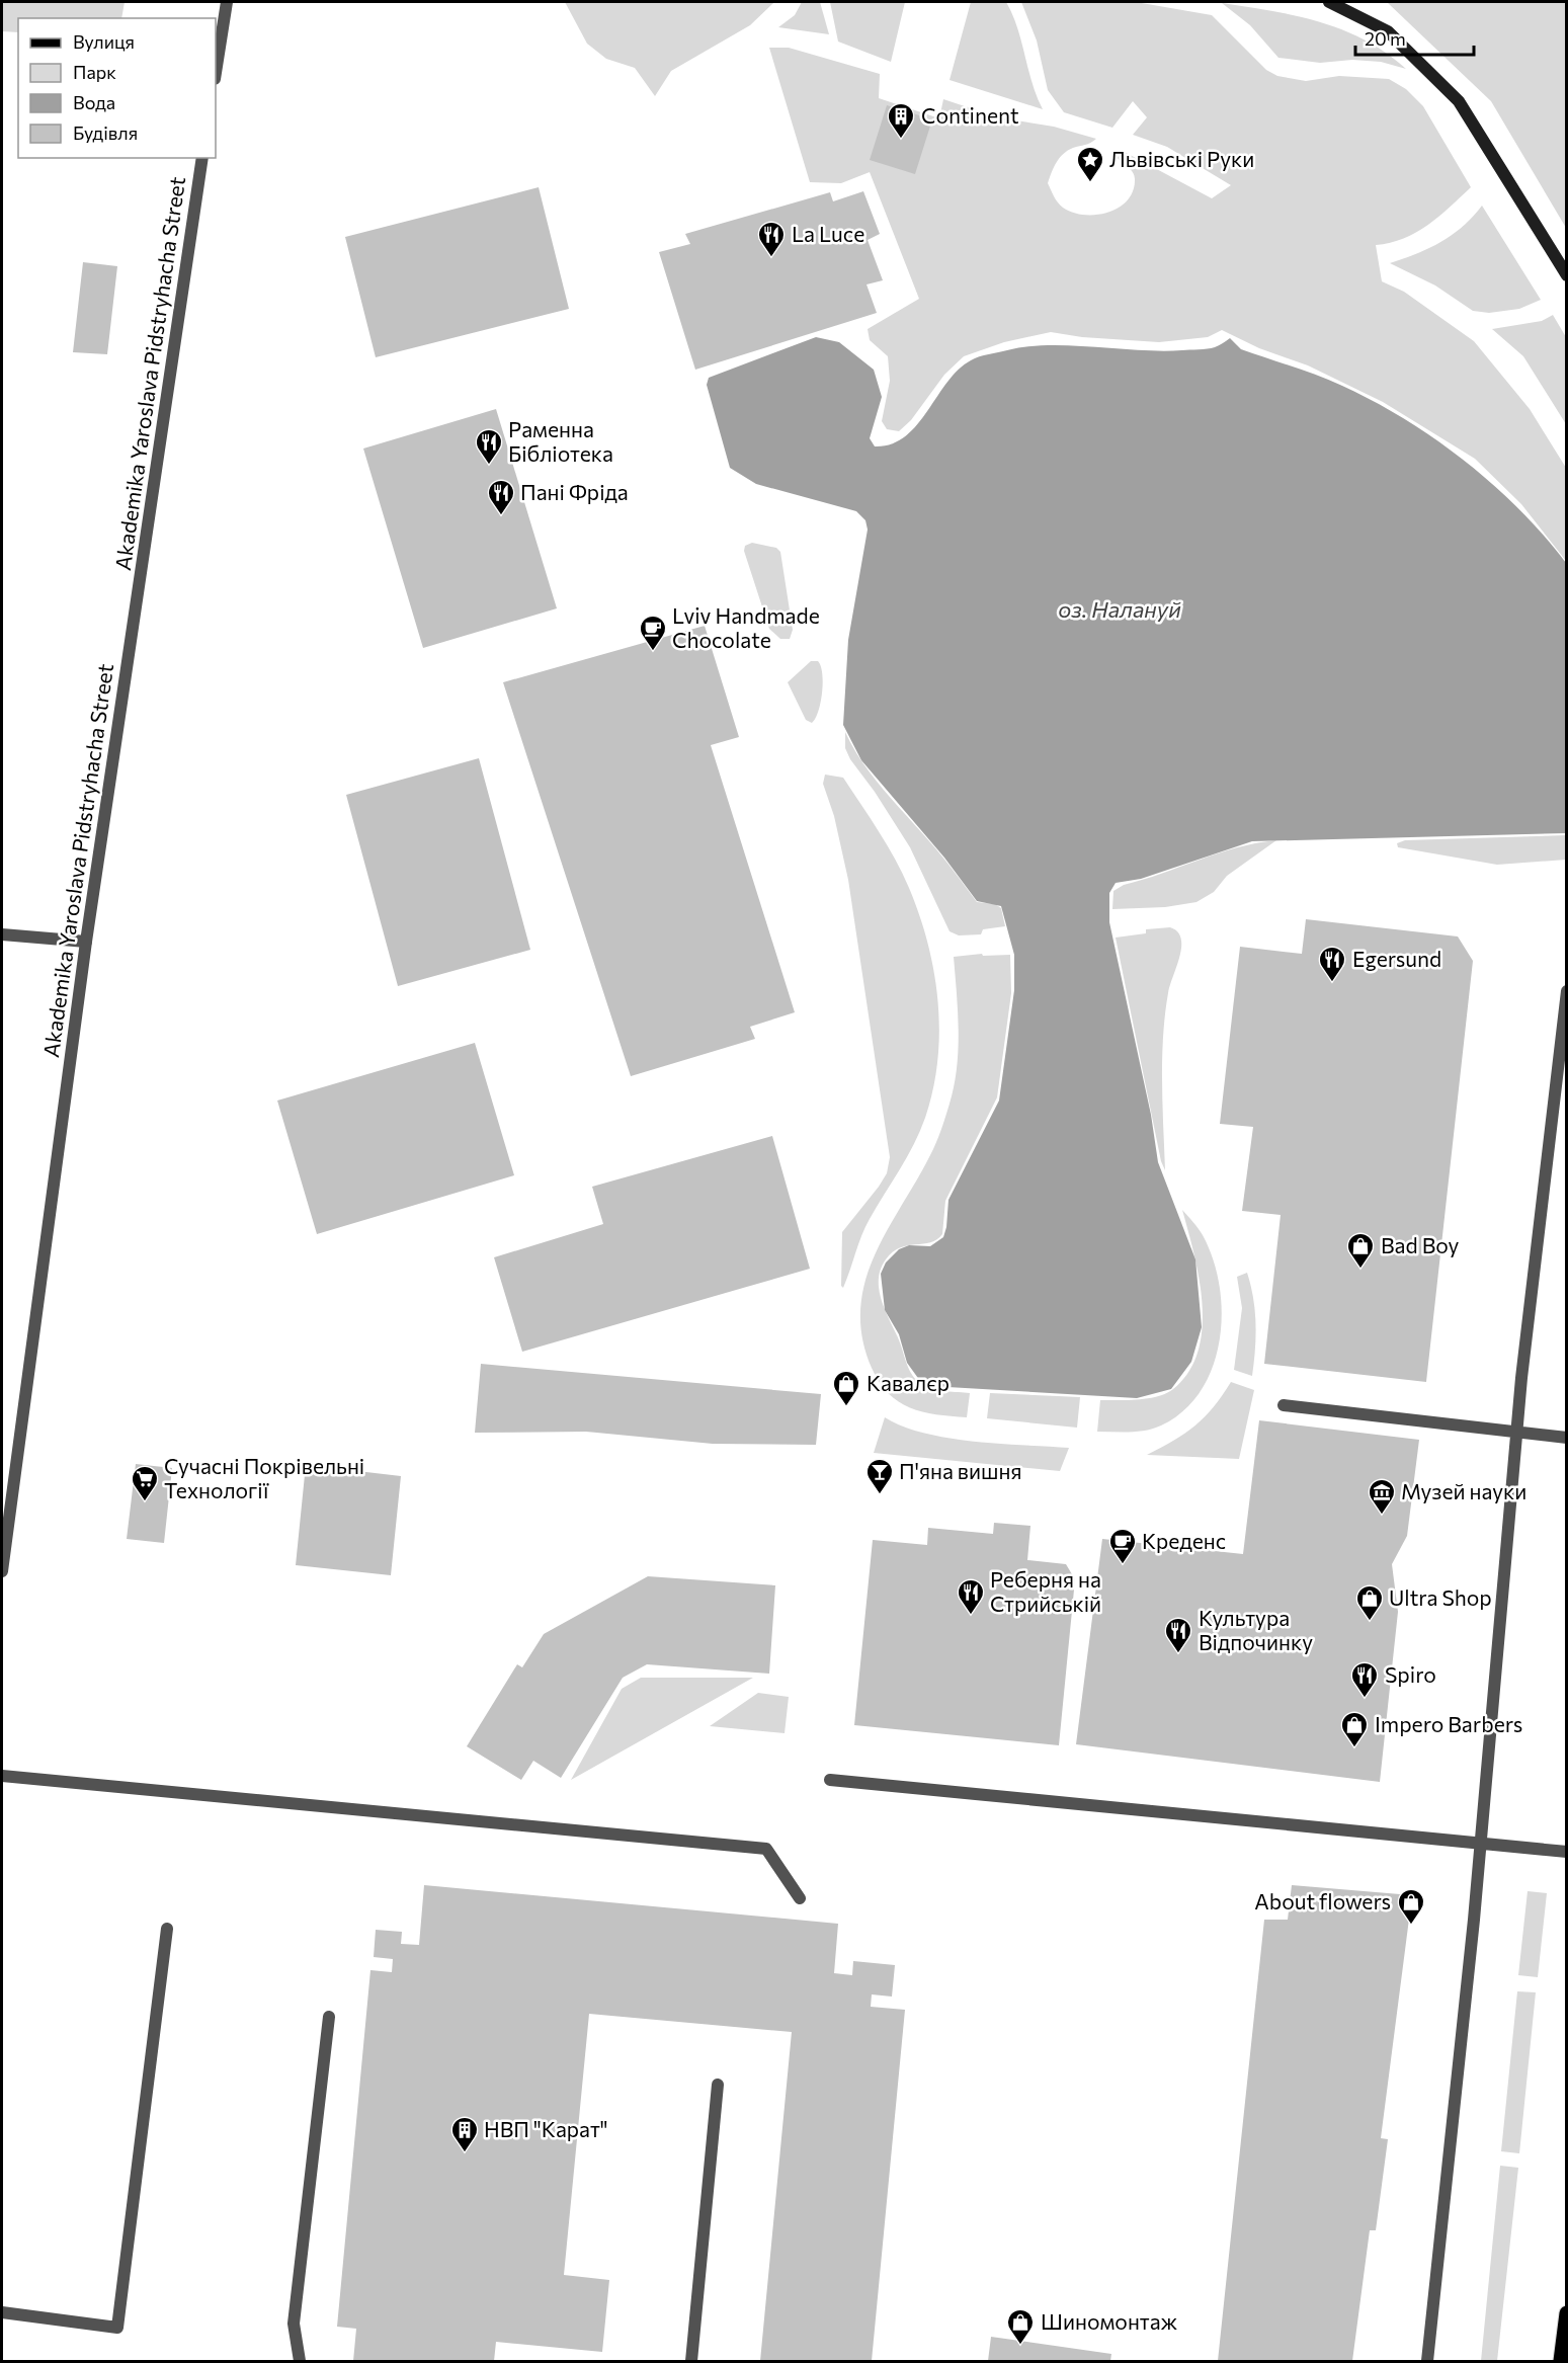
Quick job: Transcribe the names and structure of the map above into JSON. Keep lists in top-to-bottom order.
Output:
{
  "streets": {
    "street": ["Akademika Yaroslava Pidstryhacha Street"]
  },
  "water": ["оз. Налануй"],
  "places": {
    "building": ["Continent", "НВП \"Карат\""],
    "place": ["Львівські Руки"],
    "restaurant": [
      "La Luce",
      "Раменна Бібліотека",
      "Пані Фріда",
      "Egersund",
      "Реберня на Стрийській",
      "Культура Відпочинку",
      "Spiro"
    ],
    "cafe": ["Lviv Handmade Chocolate", "Креденс"],
    "shop": [
      "Bad Boy",
      "Кавалєр",
      "Ultra Shop",
      "Impero Barbers",
      "About flowers",
      "Шиномонтаж"
    ],
    "bar": ["П'яна вишня"],
    "supermarket": ["Сучасні Покрівельні Технології"],
    "museum": ["Музей науки"]
  },
  "legend": [
    "Вулиця",
    "Парк",
    "Вода",
    "Будівля"
  ],
  "scale_bar": "20 m"
}
